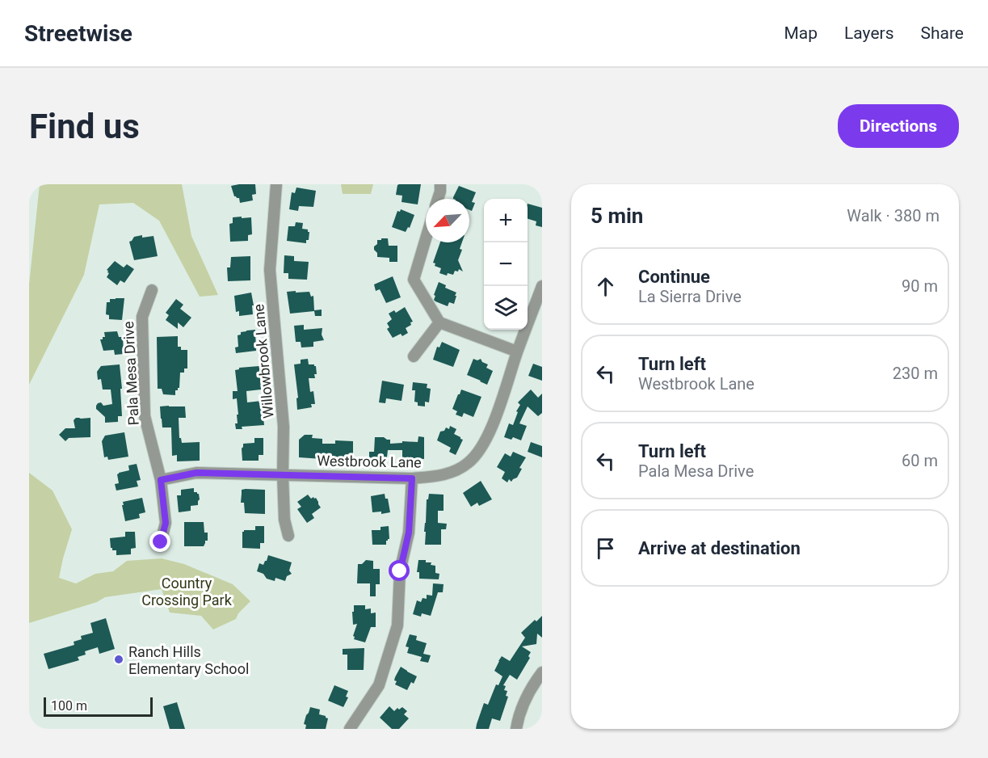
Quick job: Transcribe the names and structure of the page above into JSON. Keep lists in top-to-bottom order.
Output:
{
  "streets": {
    "street": ["Willowbrook Lane", "Pala Mesa Drive", "Westbrook Lane"]
  },
  "crossings": [
    ["Willowbrook Lane", "Westbrook Lane"],
    ["Pala Mesa Drive", "Westbrook Lane"]
  ],
  "parks": ["Country Crossing Park"],
  "places": ["Ranch Hills Elementary School"],
  "scale_bar": "100 m",
  "north": "bottom left",
  "page": {
    "header": "Streetwise",
    "nav": ["Map", "Layers", "Share"],
    "buttons": "Directions",
    "title": "Find us",
    "heading": ["5 min", "Walk · 380 m"],
    "map_buttons": ["+", "−"],
    "list": [
      ["Continue", "La Sierra Drive", "90 m"],
      ["Turn left", "Westbrook Lane", "230 m"],
      ["Turn left", "Pala Mesa Drive", "60 m"],
      "Arrive at destination"
    ],
    "scale": "100 m"
  }
}
